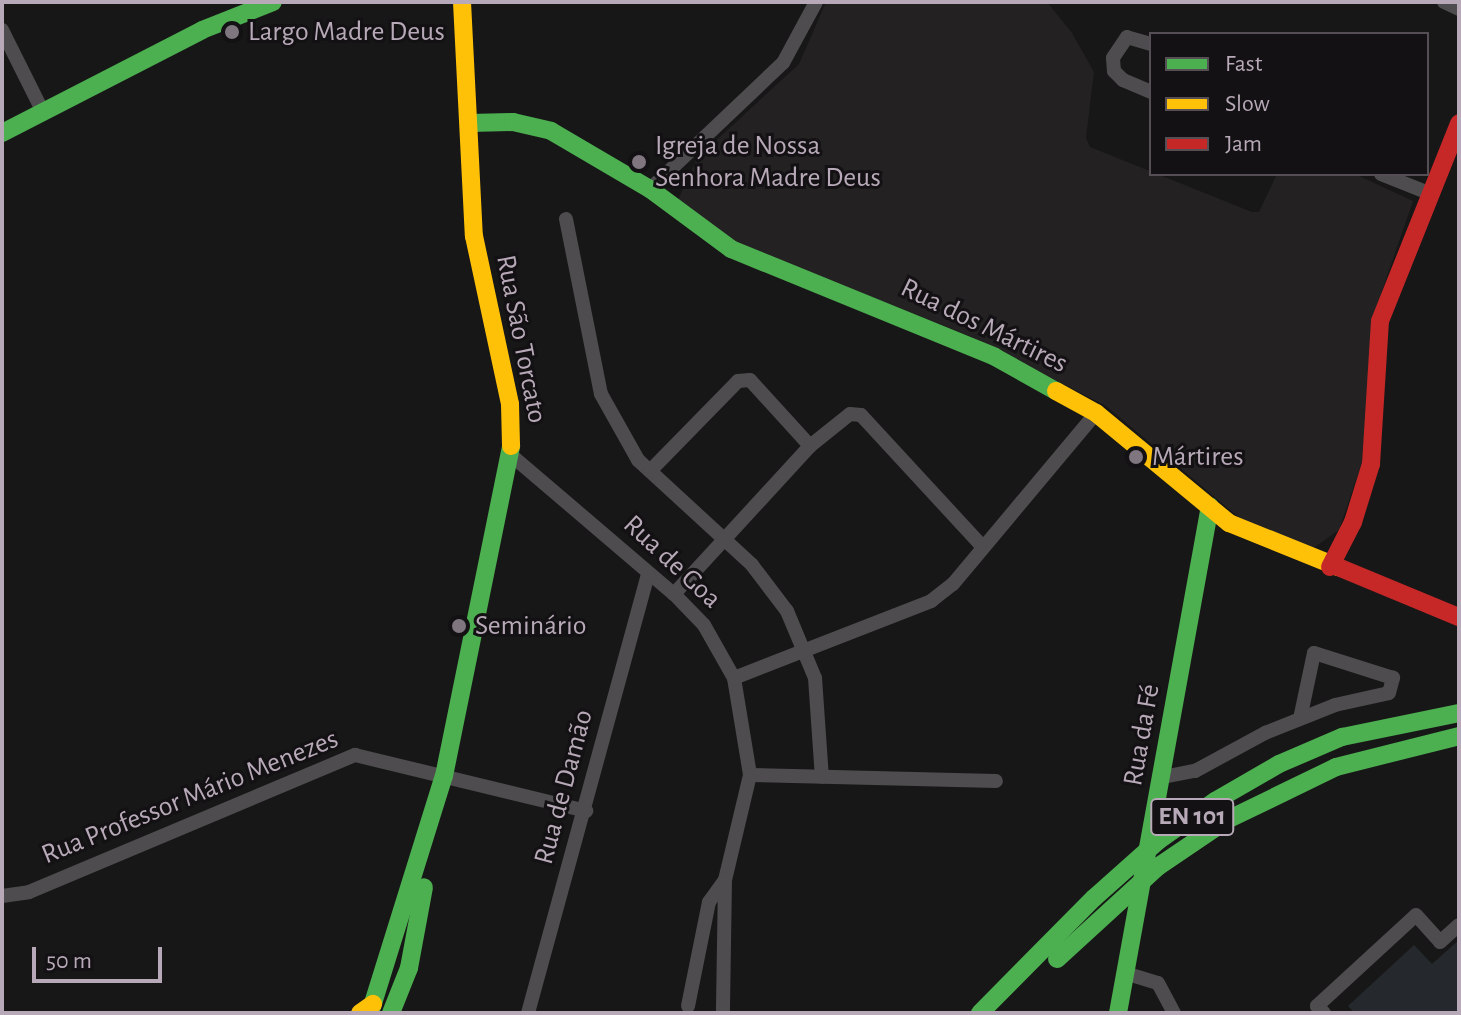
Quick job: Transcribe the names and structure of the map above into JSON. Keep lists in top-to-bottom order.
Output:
{
  "streets": {
    "main road": [
      "Rua dos Mártires",
      "Rua São Torcato",
      "Rua da Fé",
      "EN 101"
    ],
    "street": ["Rua de Goa", "Rua de Damão", "Rua Professor Mário Menezes"]
  },
  "crossings": [
    ["Rua dos Mártires", "Rua São Torcato"],
    ["Rua dos Mártires", "Rua da Fé"],
    ["Rua São Torcato", "Rua de Goa"],
    ["Rua São Torcato", "Rua Professor Mário Menezes"],
    ["Rua de Goa", "Rua de Damão"],
    ["Rua de Damão", "Rua Professor Mário Menezes"]
  ],
  "places": [
    "Largo Madre Deus",
    "Igreja de Nossa Senhora Madre Deus",
    "Mártires",
    "Seminário"
  ],
  "legend": ["Fast", "Slow", "Jam"],
  "scale_bar": "50 m"
}
